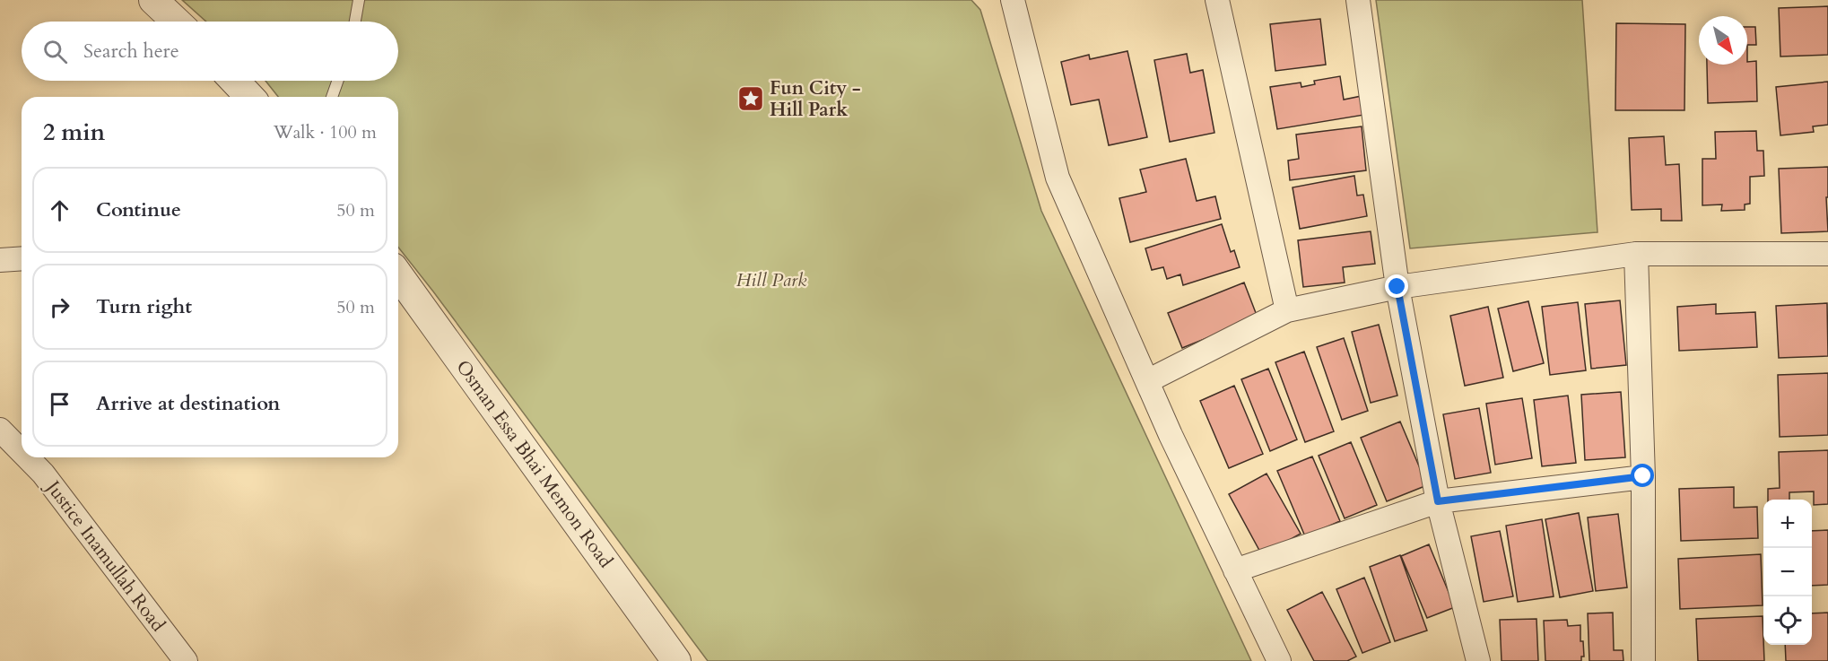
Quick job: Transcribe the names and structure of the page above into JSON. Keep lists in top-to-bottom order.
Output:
{
  "streets": {
    "street": ["Osman Essa Bhai Memon Road", "Justice Inamullah Road"]
  },
  "parks": ["Hill Park"],
  "places": {
    "place": ["Fun City - Hill Park"]
  },
  "north": "bottom right",
  "page": {
    "search": "Search here",
    "heading": ["2 min", "Walk · 100 m"],
    "list": [
      ["Continue", "50 m"],
      ["Turn right", "50 m"],
      "Arrive at destination"
    ],
    "map_buttons": ["+", "−"]
  }
}
